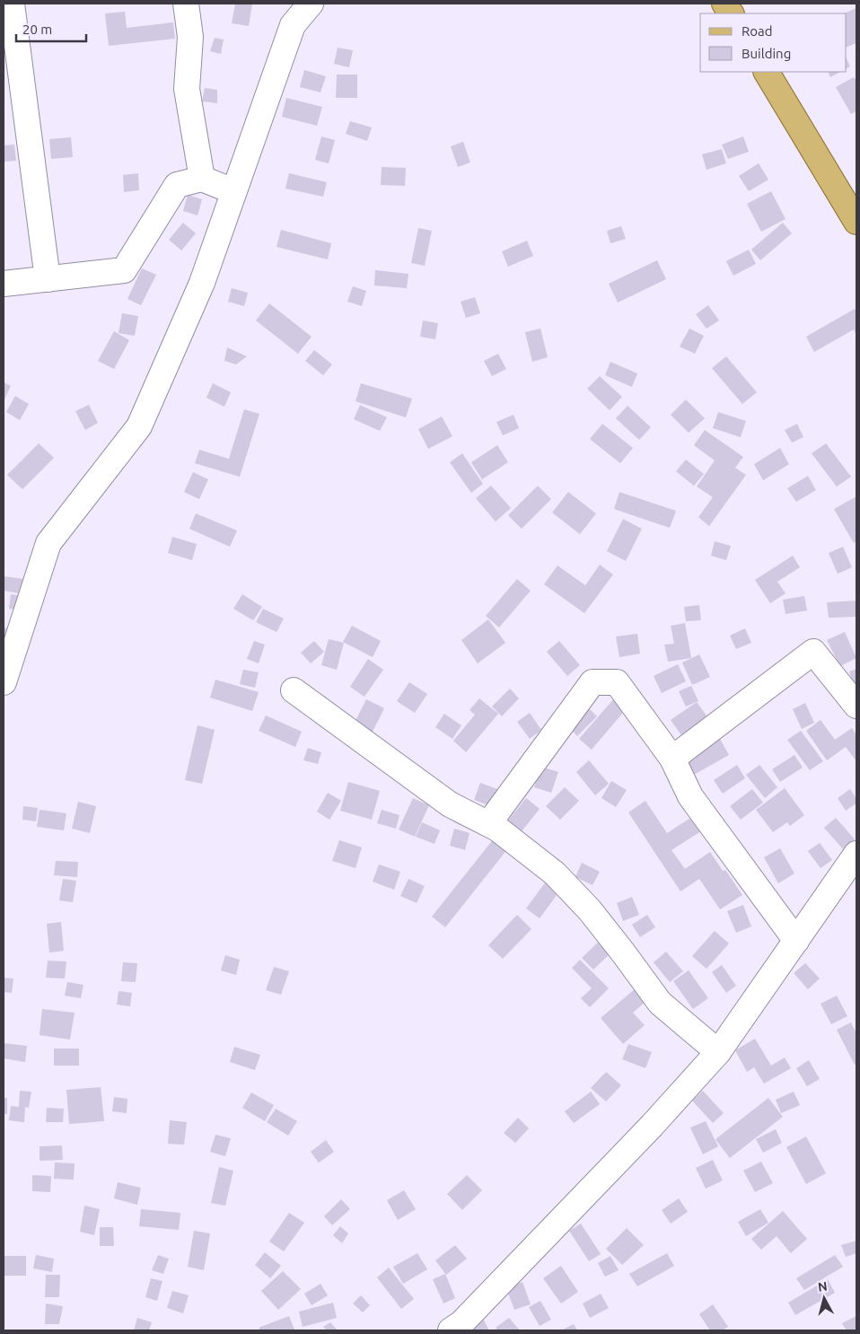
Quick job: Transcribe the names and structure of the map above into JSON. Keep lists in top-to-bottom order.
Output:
{
  "legend": ["Road", "Building"],
  "scale_bar": "20 m",
  "north": "top"
}
